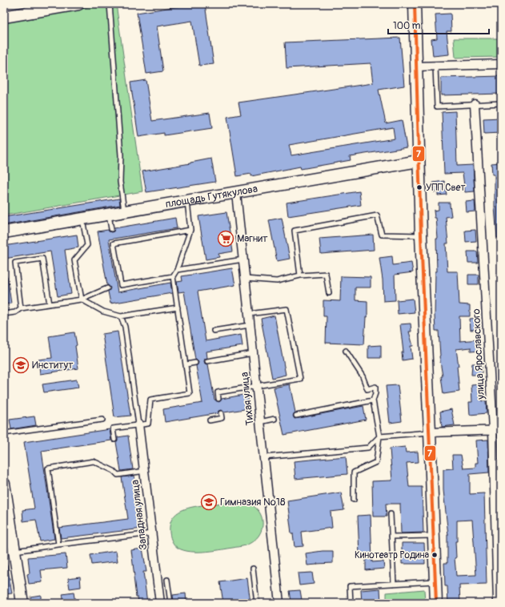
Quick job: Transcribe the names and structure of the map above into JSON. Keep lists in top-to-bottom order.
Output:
{
  "streets": {
    "street": [
      "площадь Гутякулова",
      "улица Ярославского",
      "Тихая улица",
      "Западная улица"
    ]
  },
  "crossings": [
    ["площадь Гутякулова", "Тихая улица"]
  ],
  "places": {
    "other": ["УПП Свет", "Кинотеатр Родина"],
    "supermarket": ["Магнит"],
    "school or university": ["Институт", "Гимназия №18"]
  },
  "lines": ["transit line 7"],
  "scale_bar": "100 m"
}
